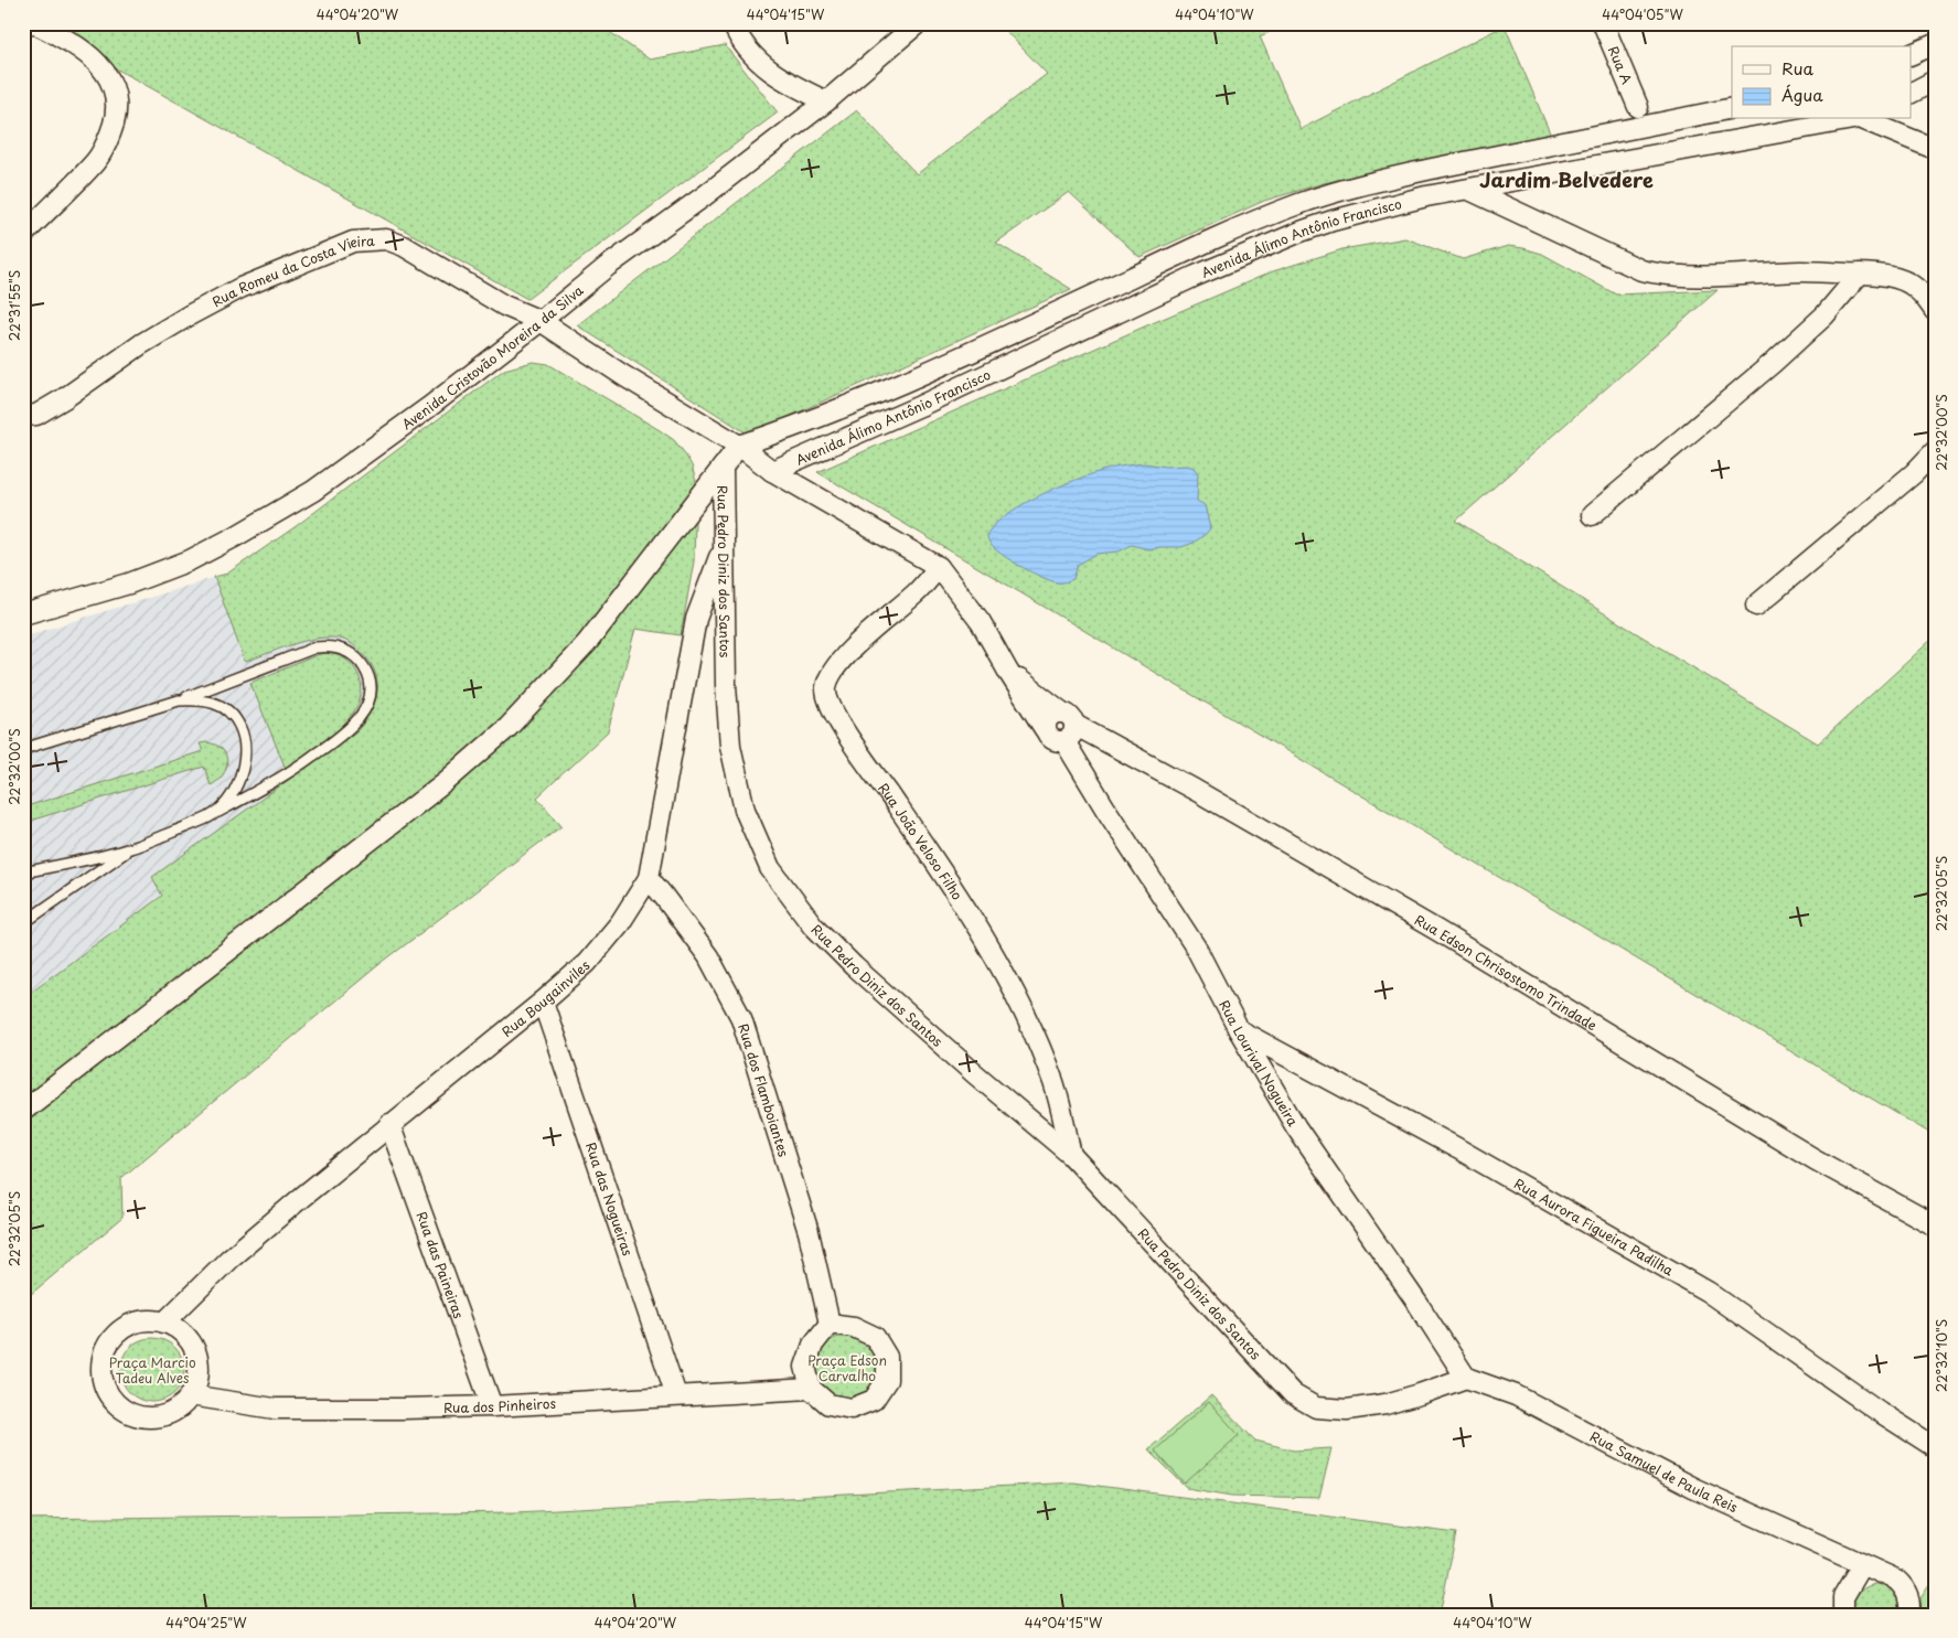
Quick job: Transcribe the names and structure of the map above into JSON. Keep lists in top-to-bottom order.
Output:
{
  "streets": {
    "street": [
      "Rua A",
      "Avenida Álimo Antônio Francisco",
      "Rua Romeu da Costa Vieira",
      "Avenida Cristovão Moreira da Silva",
      "Rua Pedro Diniz dos Santos",
      "Rua João Veloso Filho",
      "Rua Edson Chrisostomo Trindade",
      "Rua Bougainviles",
      "Rua Lourival Nogueira",
      "Rua dos Flamboiantes",
      "Rua das Nogueiras",
      "Rua Aurora Figueira Padilha",
      "Rua das Paineiras",
      "Rua dos Pinheiros",
      "Rua Samuel de Paula Reis"
    ]
  },
  "crossings": [
    ["Avenida Álimo Antônio Francisco", "Rua Romeu da Costa Vieira"],
    ["Rua Romeu da Costa Vieira", "Avenida Cristovão Moreira da Silva"],
    ["Rua Romeu da Costa Vieira", "Rua João Veloso Filho"],
    ["Rua Pedro Diniz dos Santos", "Rua João Veloso Filho"],
    ["Rua Pedro Diniz dos Santos", "Rua Bougainviles"],
    ["Rua Pedro Diniz dos Santos", "Rua Lourival Nogueira"],
    ["Rua Pedro Diniz dos Santos", "Rua Samuel de Paula Reis"],
    ["Rua Edson Chrisostomo Trindade", "Rua Lourival Nogueira"],
    ["Rua Bougainviles", "Rua dos Flamboiantes"],
    ["Rua Bougainviles", "Rua das Nogueiras"],
    ["Rua Bougainviles", "Rua das Paineiras"],
    ["Rua Bougainviles", "Rua dos Pinheiros"],
    ["Rua Lourival Nogueira", "Rua Aurora Figueira Padilha"],
    ["Rua Lourival Nogueira", "Rua Samuel de Paula Reis"],
    ["Rua dos Flamboiantes", "Rua dos Pinheiros"],
    ["Rua das Nogueiras", "Rua dos Pinheiros"],
    ["Rua das Paineiras", "Rua dos Pinheiros"]
  ],
  "districts": ["Jardim Belvedere"],
  "parks": ["Praça Edson Carvalho", "Praça Marcio Tadeu Alves"],
  "legend": ["Rua", "Água"],
  "coordinates": [
    "44°04'20\"W",
    "44°04'15\"W",
    "44°04'10\"W",
    "44°04'05\"W",
    "22°31'55\"S",
    "22°32'00\"S",
    "22°32'05\"S",
    "22°32'10\"S",
    "44°04'25\"W"
  ]
}
